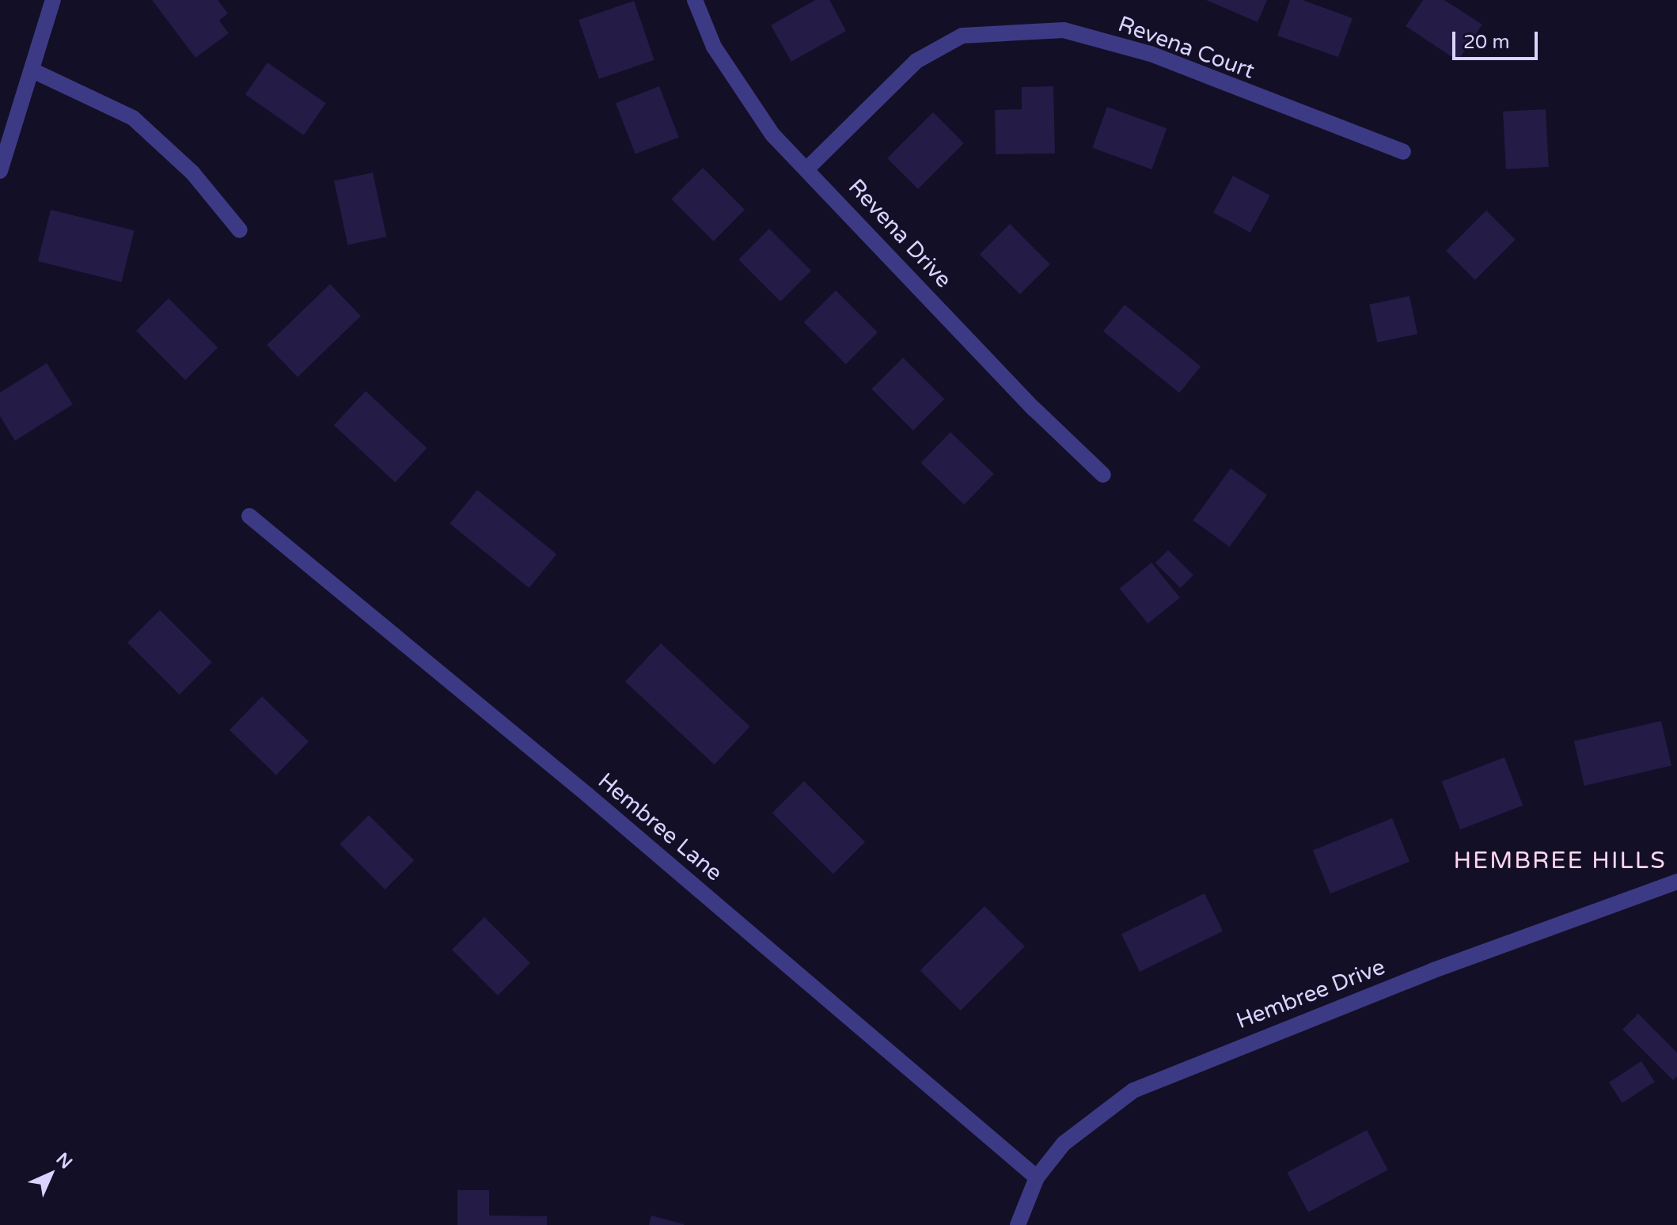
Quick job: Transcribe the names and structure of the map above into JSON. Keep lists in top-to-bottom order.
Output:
{
  "streets": {
    "street": [
      "Revena Court",
      "Revena Drive",
      "Hembree Lane",
      "Hembree Drive"
    ]
  },
  "crossings": [
    ["Revena Court", "Revena Drive"],
    ["Hembree Lane", "Hembree Drive"]
  ],
  "districts": ["HEMBREE HILLS"],
  "scale_bar": "20 m",
  "north": "top right"
}
